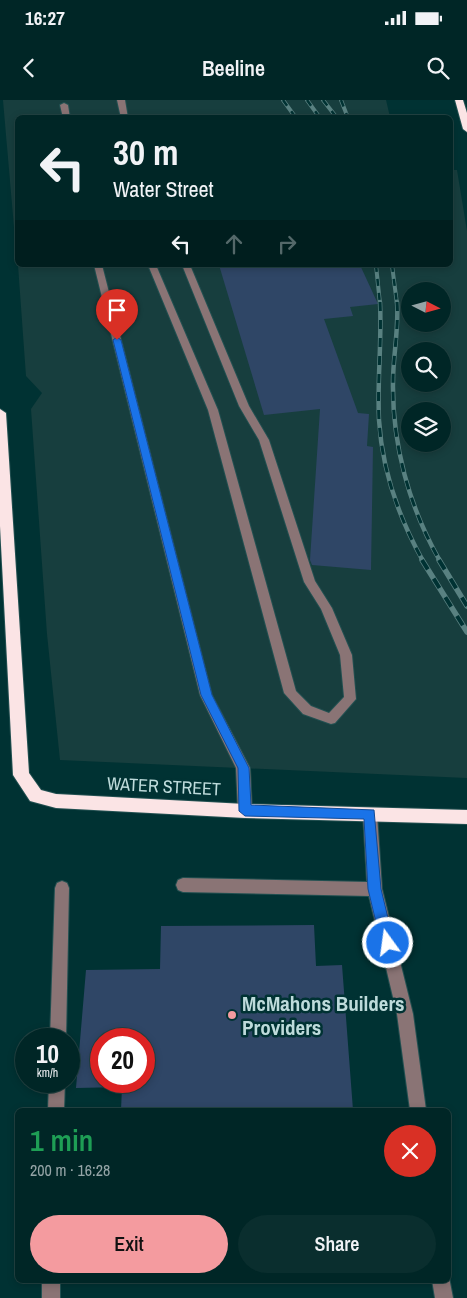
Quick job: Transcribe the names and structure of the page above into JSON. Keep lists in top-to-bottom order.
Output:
{
  "streets": {
    "highway": ["WATER STREET"]
  },
  "places": ["McMahons Builders Providers"],
  "north": "right",
  "page": {
    "status": "16:27",
    "header": "Beeline",
    "turn": ["30 m", "Water Street"],
    "speed": "10 km/h",
    "limit": "20",
    "heading": ["1 min", "200 m · 16:28"],
    "buttons": ["Exit", "Share"]
  }
}
